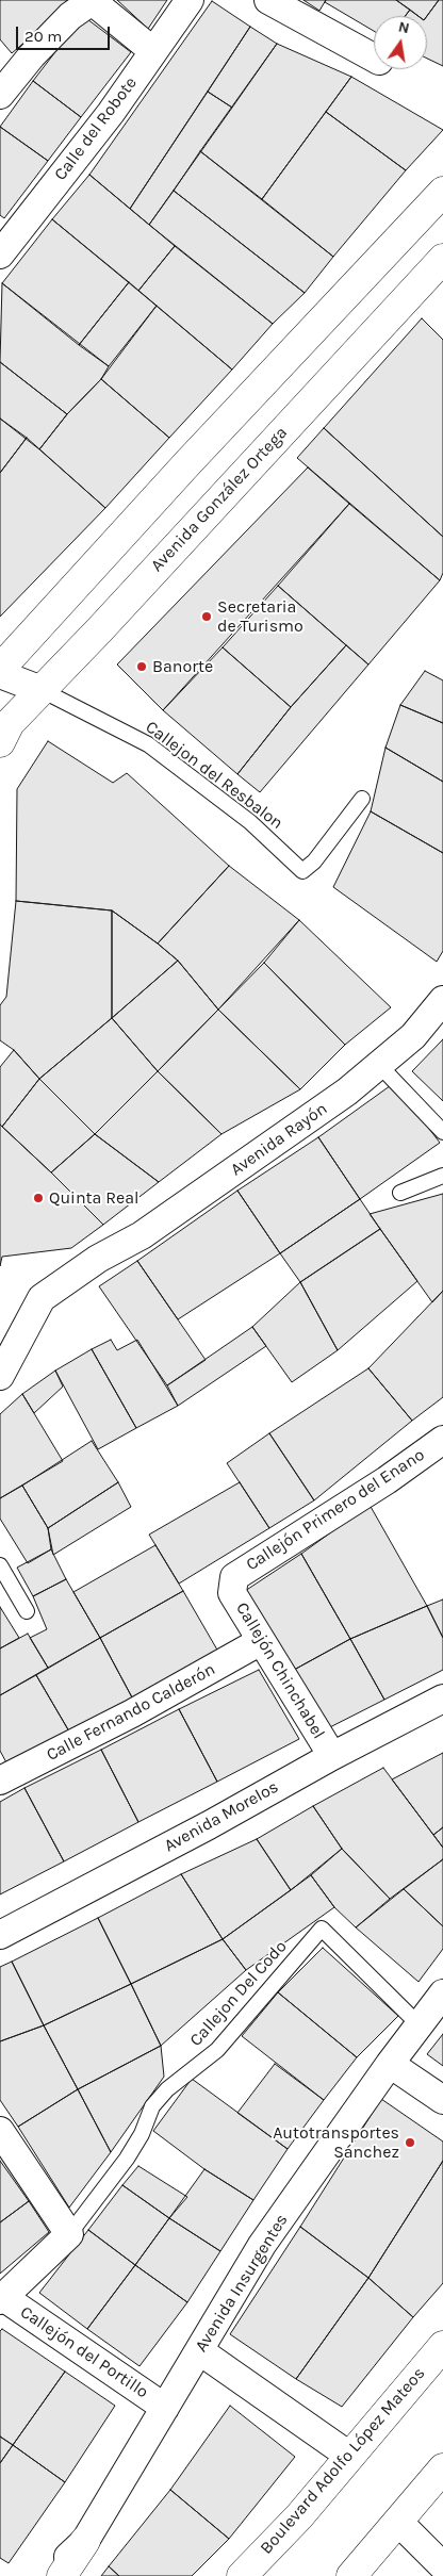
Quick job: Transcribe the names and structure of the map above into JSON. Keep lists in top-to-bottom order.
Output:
{
  "streets": {
    "street": [
      "Calle del Robote",
      "Avenida González Ortega",
      "Avenida Rayón",
      "Callejón Primero del Enano",
      "Callejón Chinchabel",
      "Calle Fernando Calderón",
      "Avenida Morelos",
      "Avenida Insurgentes",
      "Callejón del Portillo",
      "Boulevard Adolfo López Mateos"
    ],
    "lane": ["Callejon del Resbalon", "Callejon Del Codo"]
  },
  "crossings": [
    ["Avenida González Ortega", "Callejon del Resbalon"],
    ["Callejón Primero del Enano", "Callejón Chinchabel"],
    ["Callejón Chinchabel", "Calle Fernando Calderón"],
    ["Callejón Chinchabel", "Avenida Morelos"],
    ["Callejon Del Codo", "Avenida Insurgentes"],
    ["Avenida Insurgentes", "Callejón del Portillo"]
  ],
  "places": [
    "Secretaria de Turismo",
    "Banorte",
    "Quinta Real",
    "Autotransportes Sánchez"
  ],
  "scale_bar": "20 m",
  "north": "top"
}
